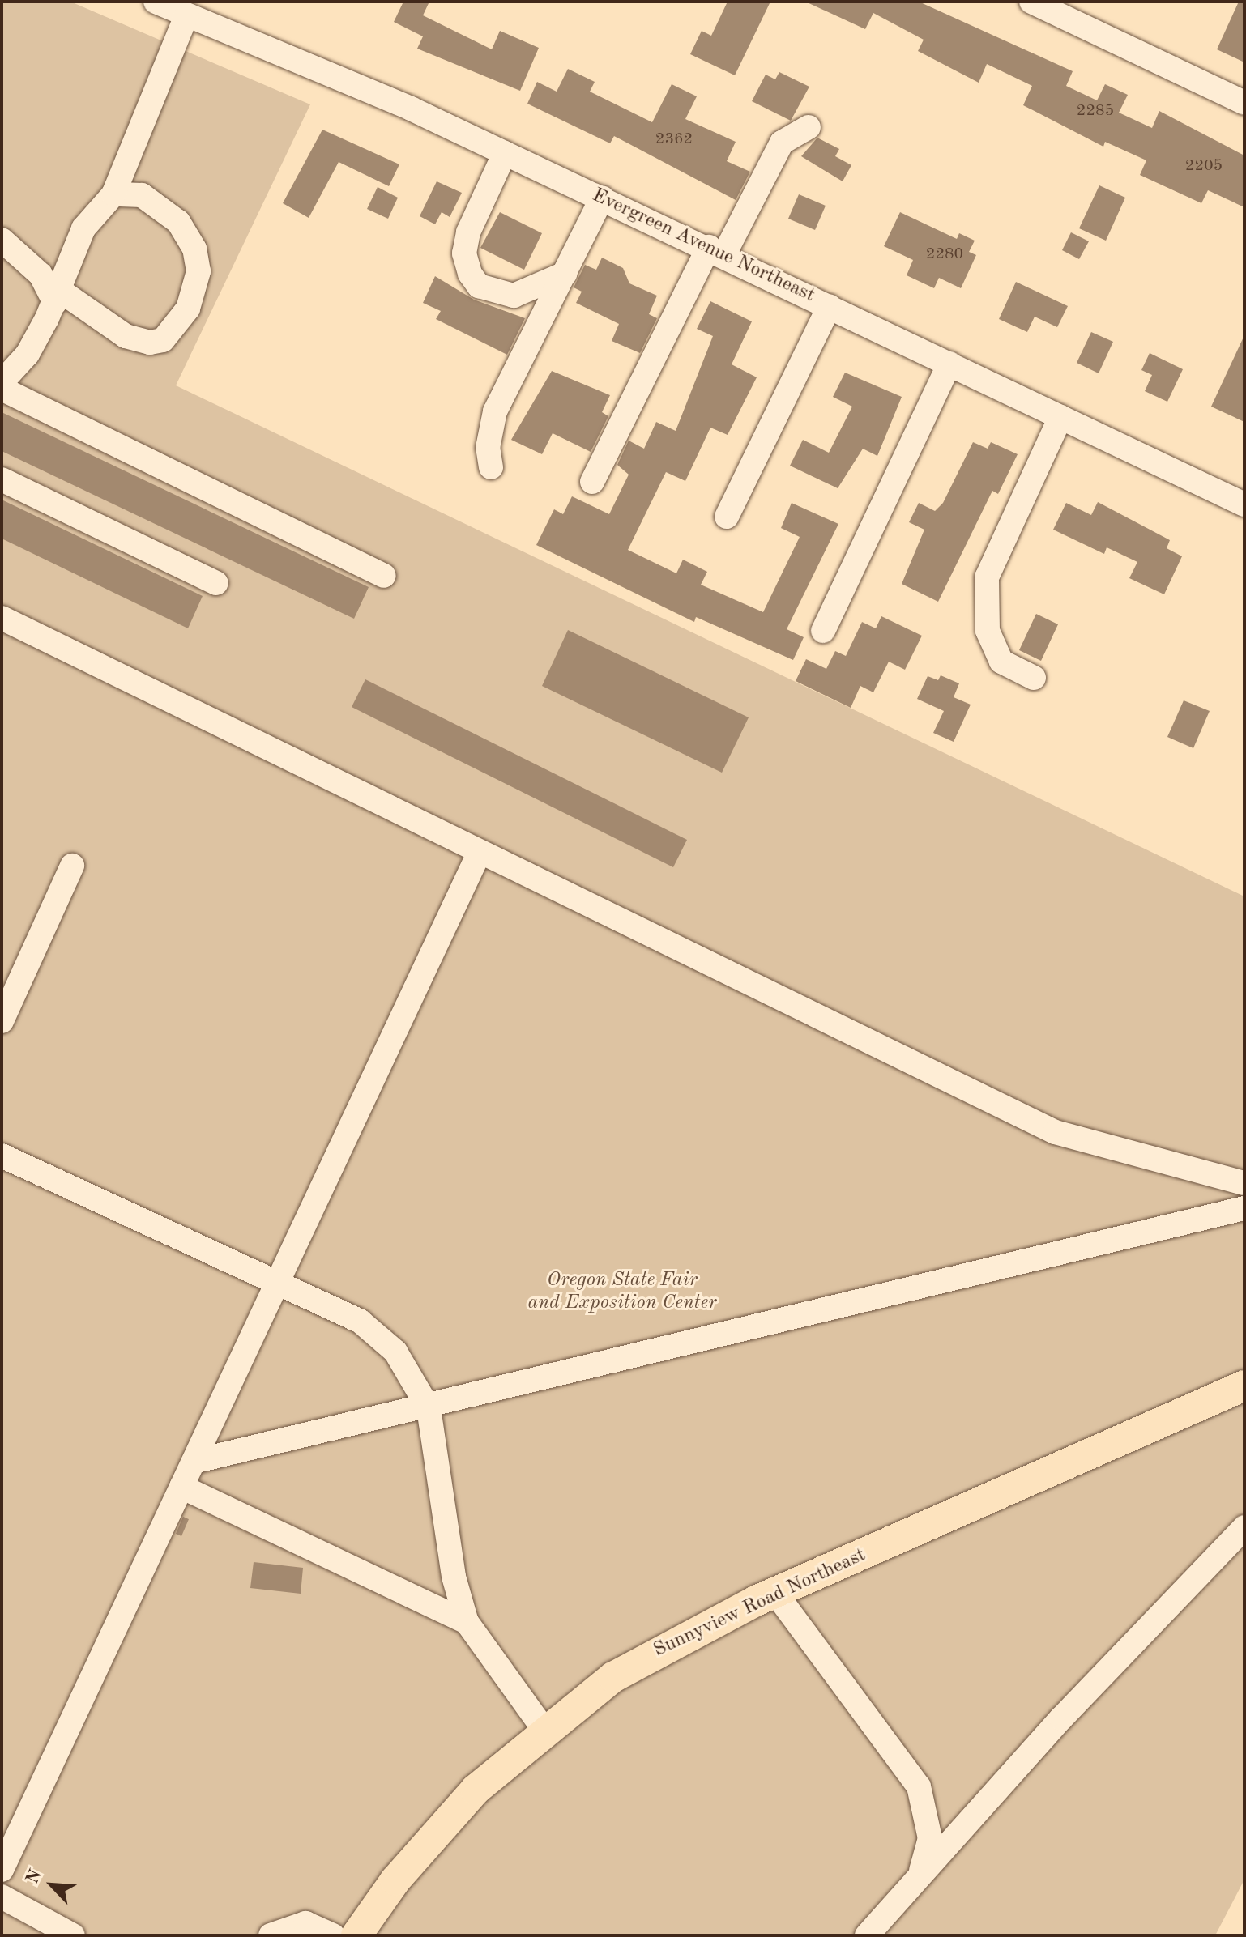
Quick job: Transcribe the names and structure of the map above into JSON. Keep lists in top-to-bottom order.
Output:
{
  "streets": {
    "main road": ["Sunnyview Road Northeast"],
    "street": ["Evergreen Avenue Northeast"]
  },
  "parks": ["Oregon State Fair and Exposition Center"],
  "house_numbers": [
    "2285",
    "2362",
    "2205",
    "2280"
  ],
  "north": "top left"
}
